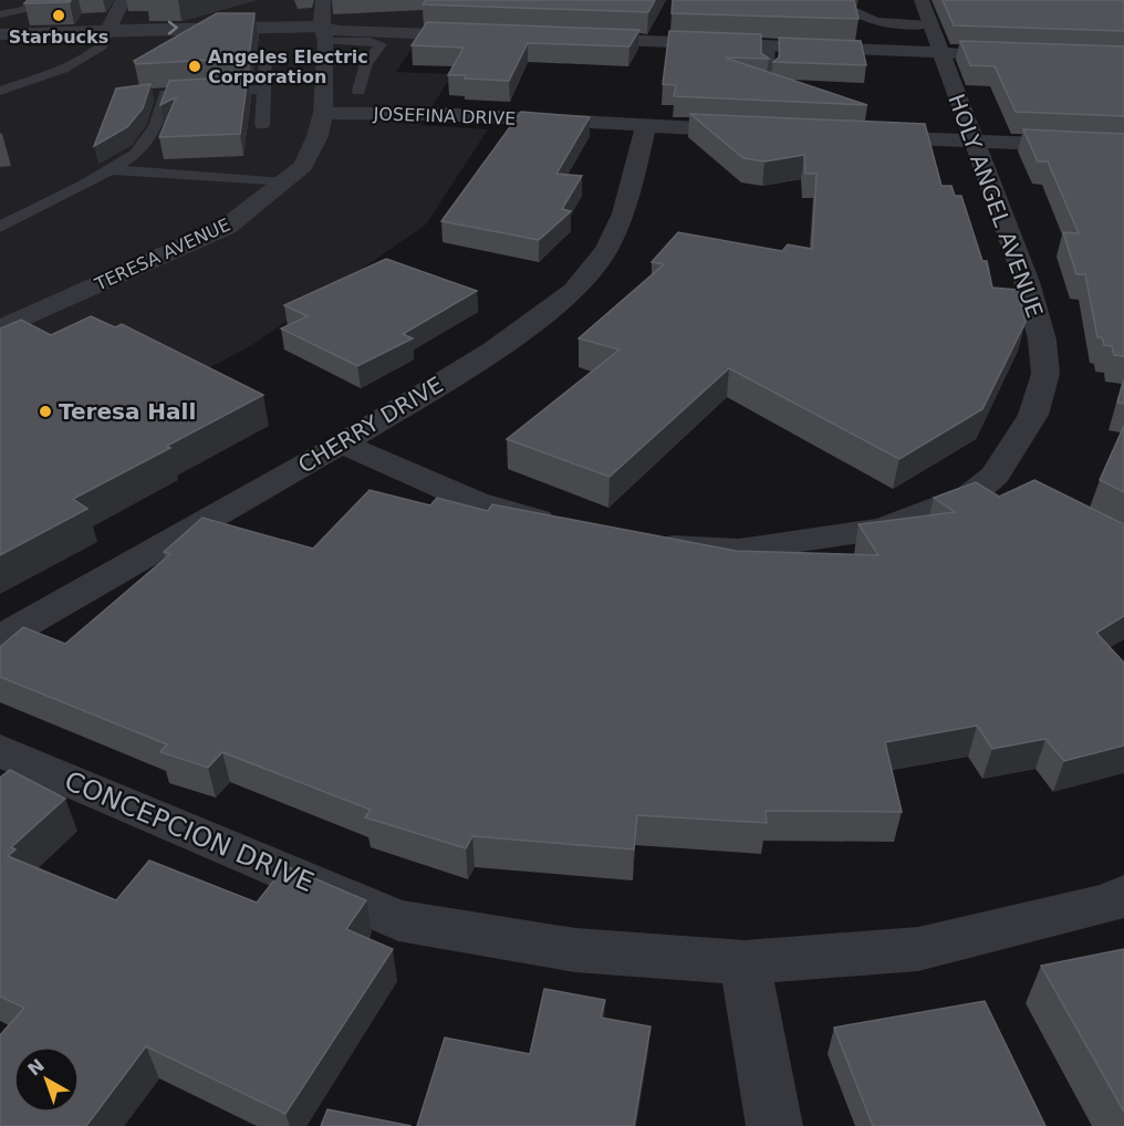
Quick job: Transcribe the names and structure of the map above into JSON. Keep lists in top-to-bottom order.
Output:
{
  "streets": {
    "street": [
      "JOSEFINA DRIVE",
      "HOLY ANGEL AVENUE",
      "TERESA AVENUE",
      "CHERRY DRIVE",
      "CONCEPCION DRIVE"
    ]
  },
  "crossings": [
    ["JOSEFINA DRIVE", "TERESA AVENUE"],
    ["JOSEFINA DRIVE", "CHERRY DRIVE"]
  ],
  "places": ["Starbucks", "Angeles Electric Corporation", "Teresa Hall"],
  "north": "top left"
}
